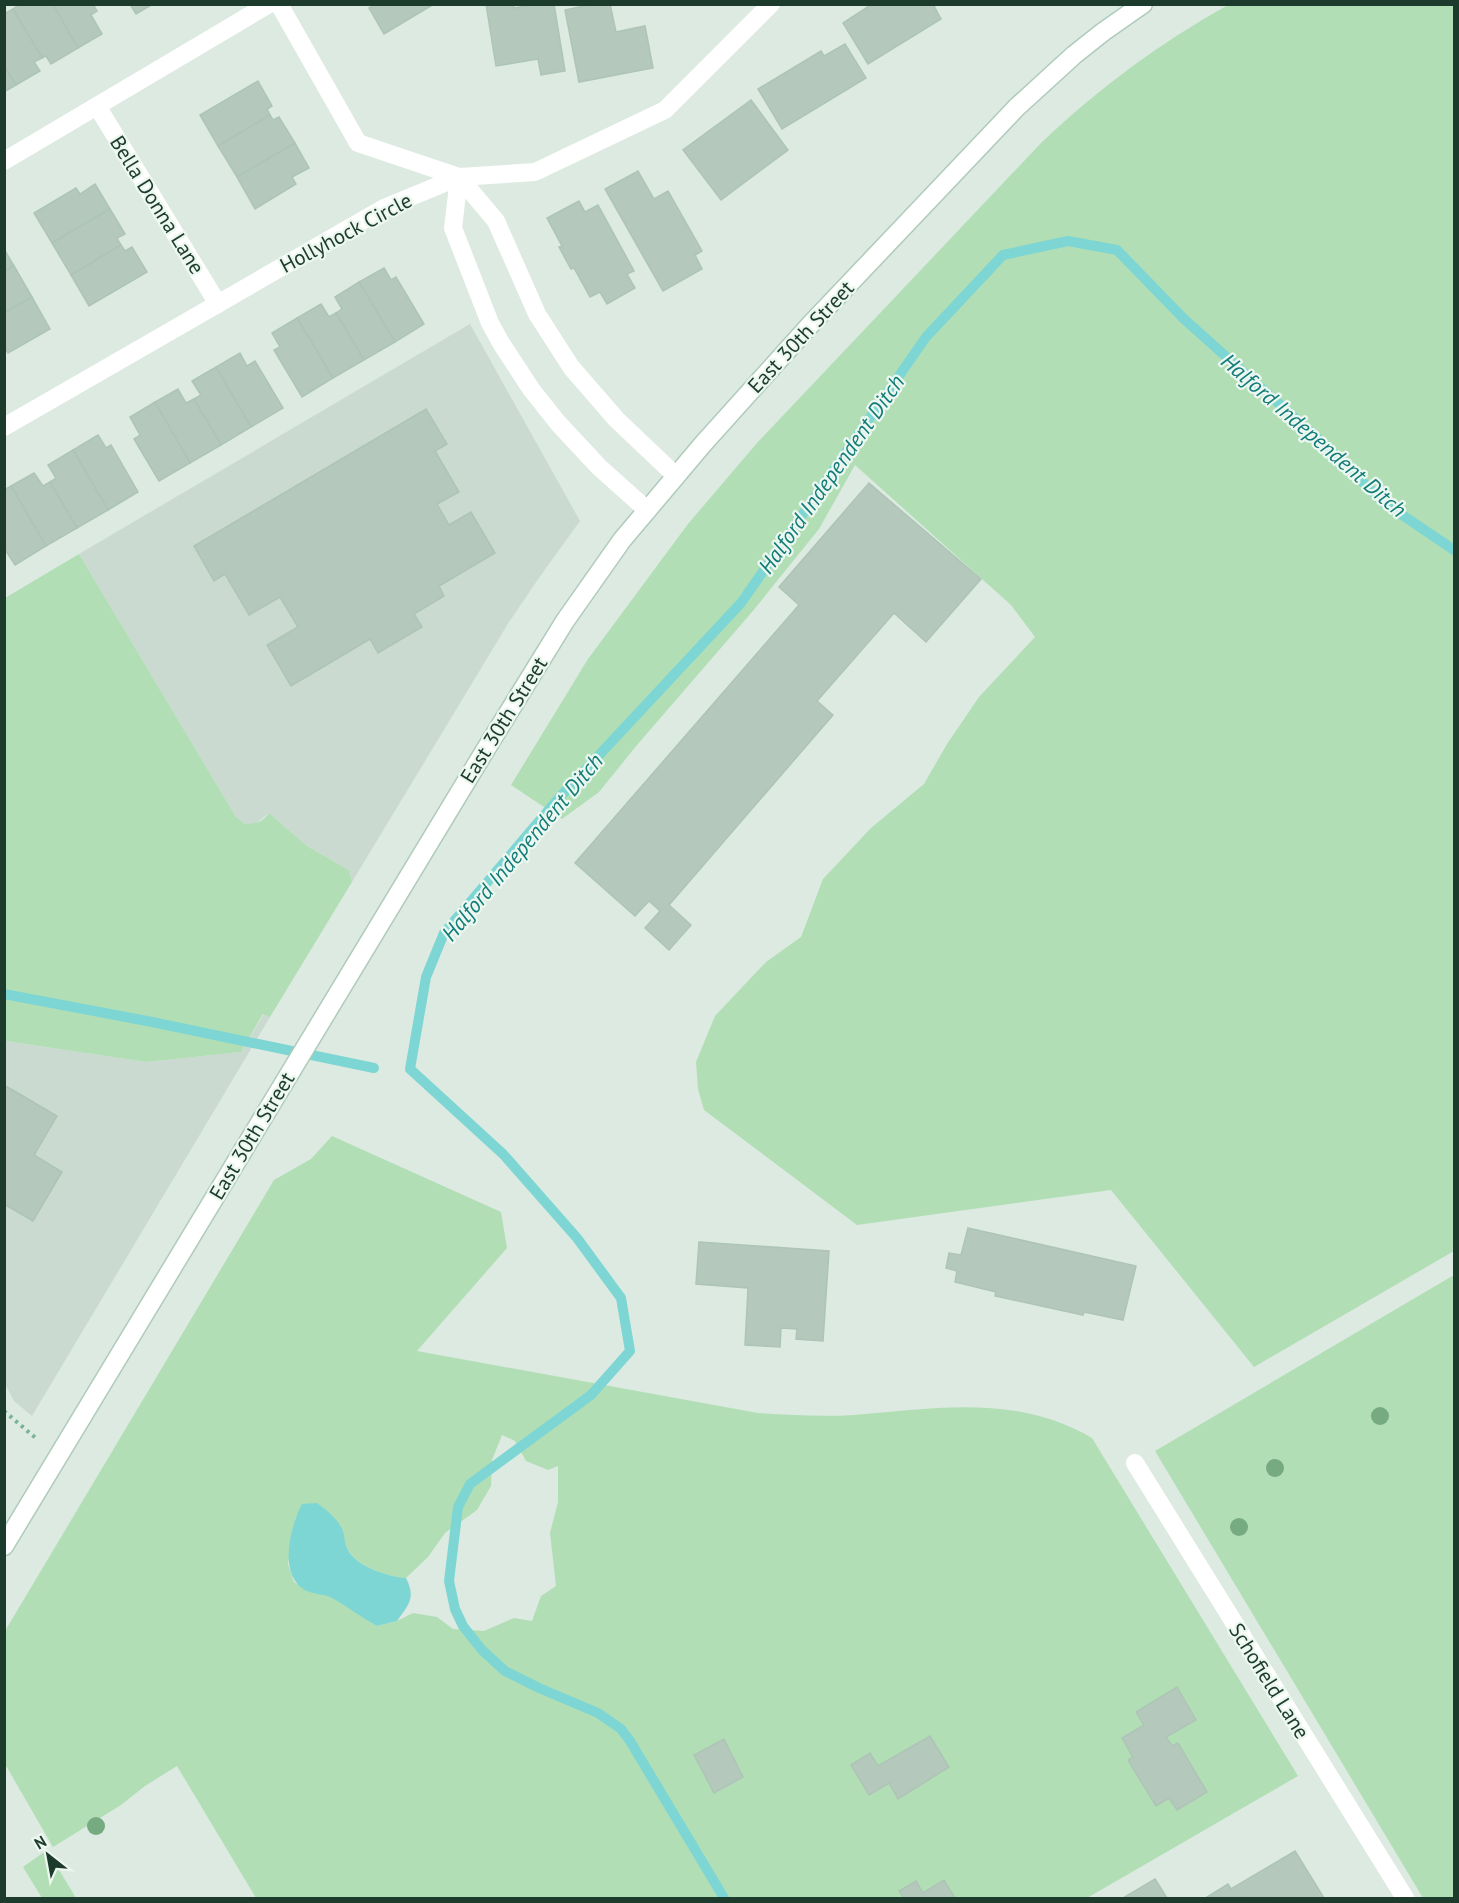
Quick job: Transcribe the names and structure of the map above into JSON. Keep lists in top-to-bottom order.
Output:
{
  "streets": {
    "street": [
      "Bella Donna Lane",
      "Hollyhock Circle",
      "East 30th Street",
      "Schofield Lane"
    ]
  },
  "crossings": [
    ["Bella Donna Lane", "Hollyhock Circle"]
  ],
  "water": ["Halford Independent Ditch"],
  "north": "top left"
}
